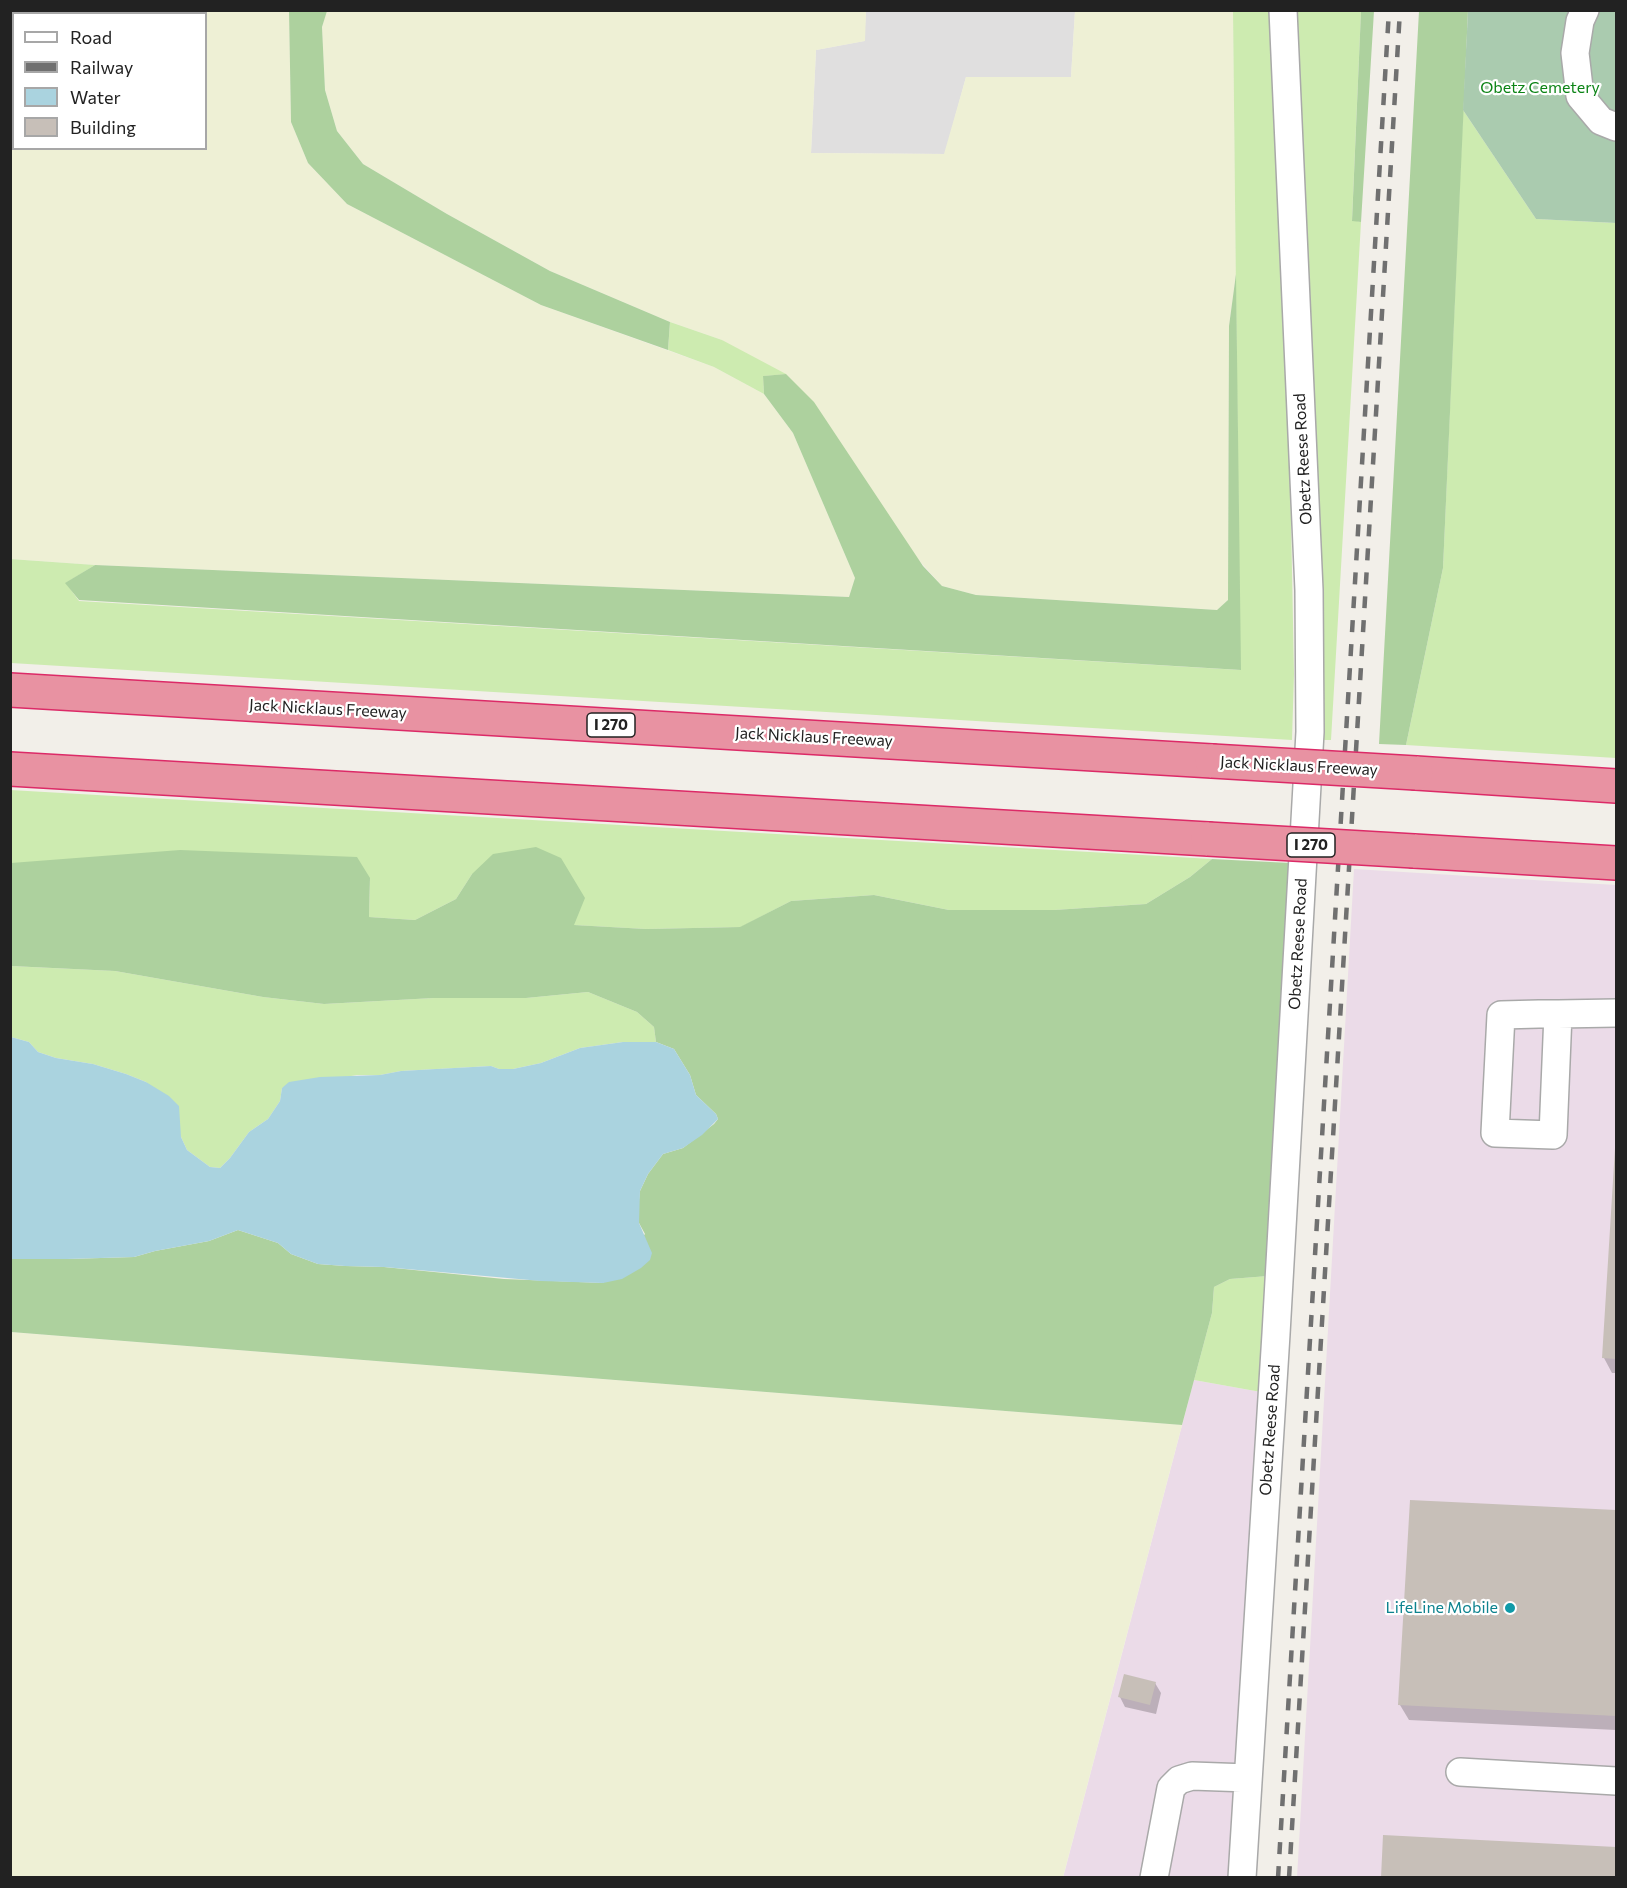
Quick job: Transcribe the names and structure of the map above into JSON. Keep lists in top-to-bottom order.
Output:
{
  "streets": {
    "highway": ["Jack Nicklaus Freeway", "I 270"],
    "street": ["Obetz Reese Road"]
  },
  "parks": ["Obetz Cemetery"],
  "places": ["LifeLine Mobile"],
  "legend": [
    "Road",
    "Railway",
    "Water",
    "Building"
  ]
}
